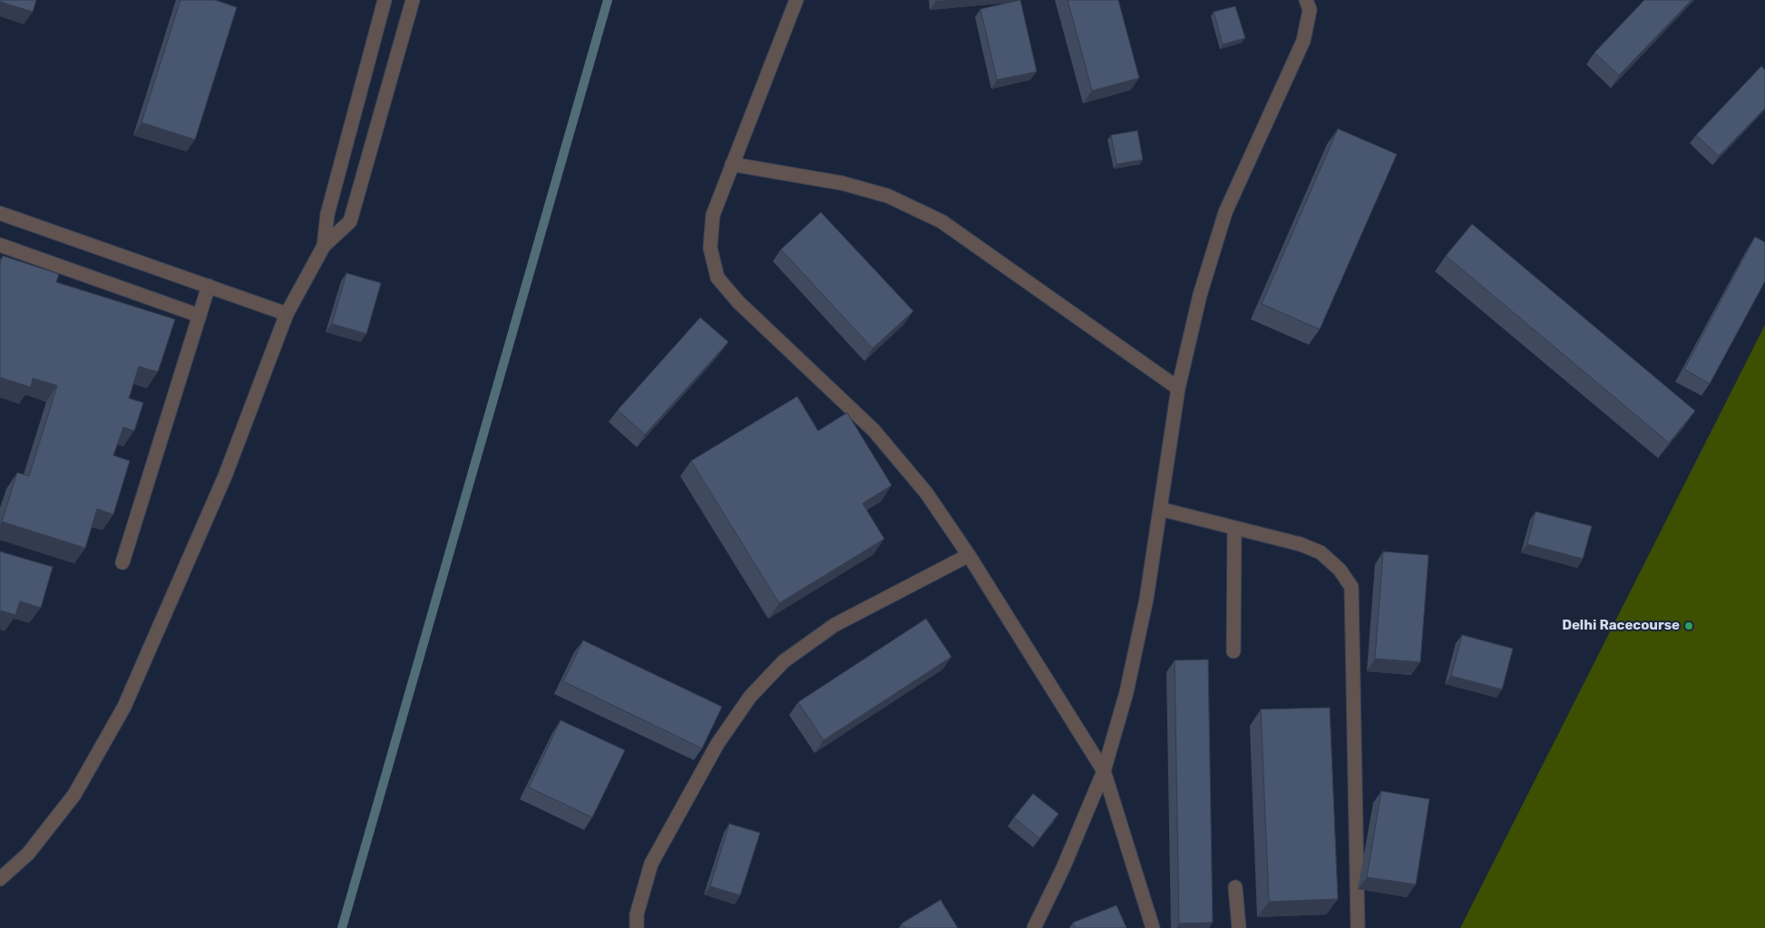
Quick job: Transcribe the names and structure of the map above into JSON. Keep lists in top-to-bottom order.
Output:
{
  "places": ["Delhi Racecourse"]
}
